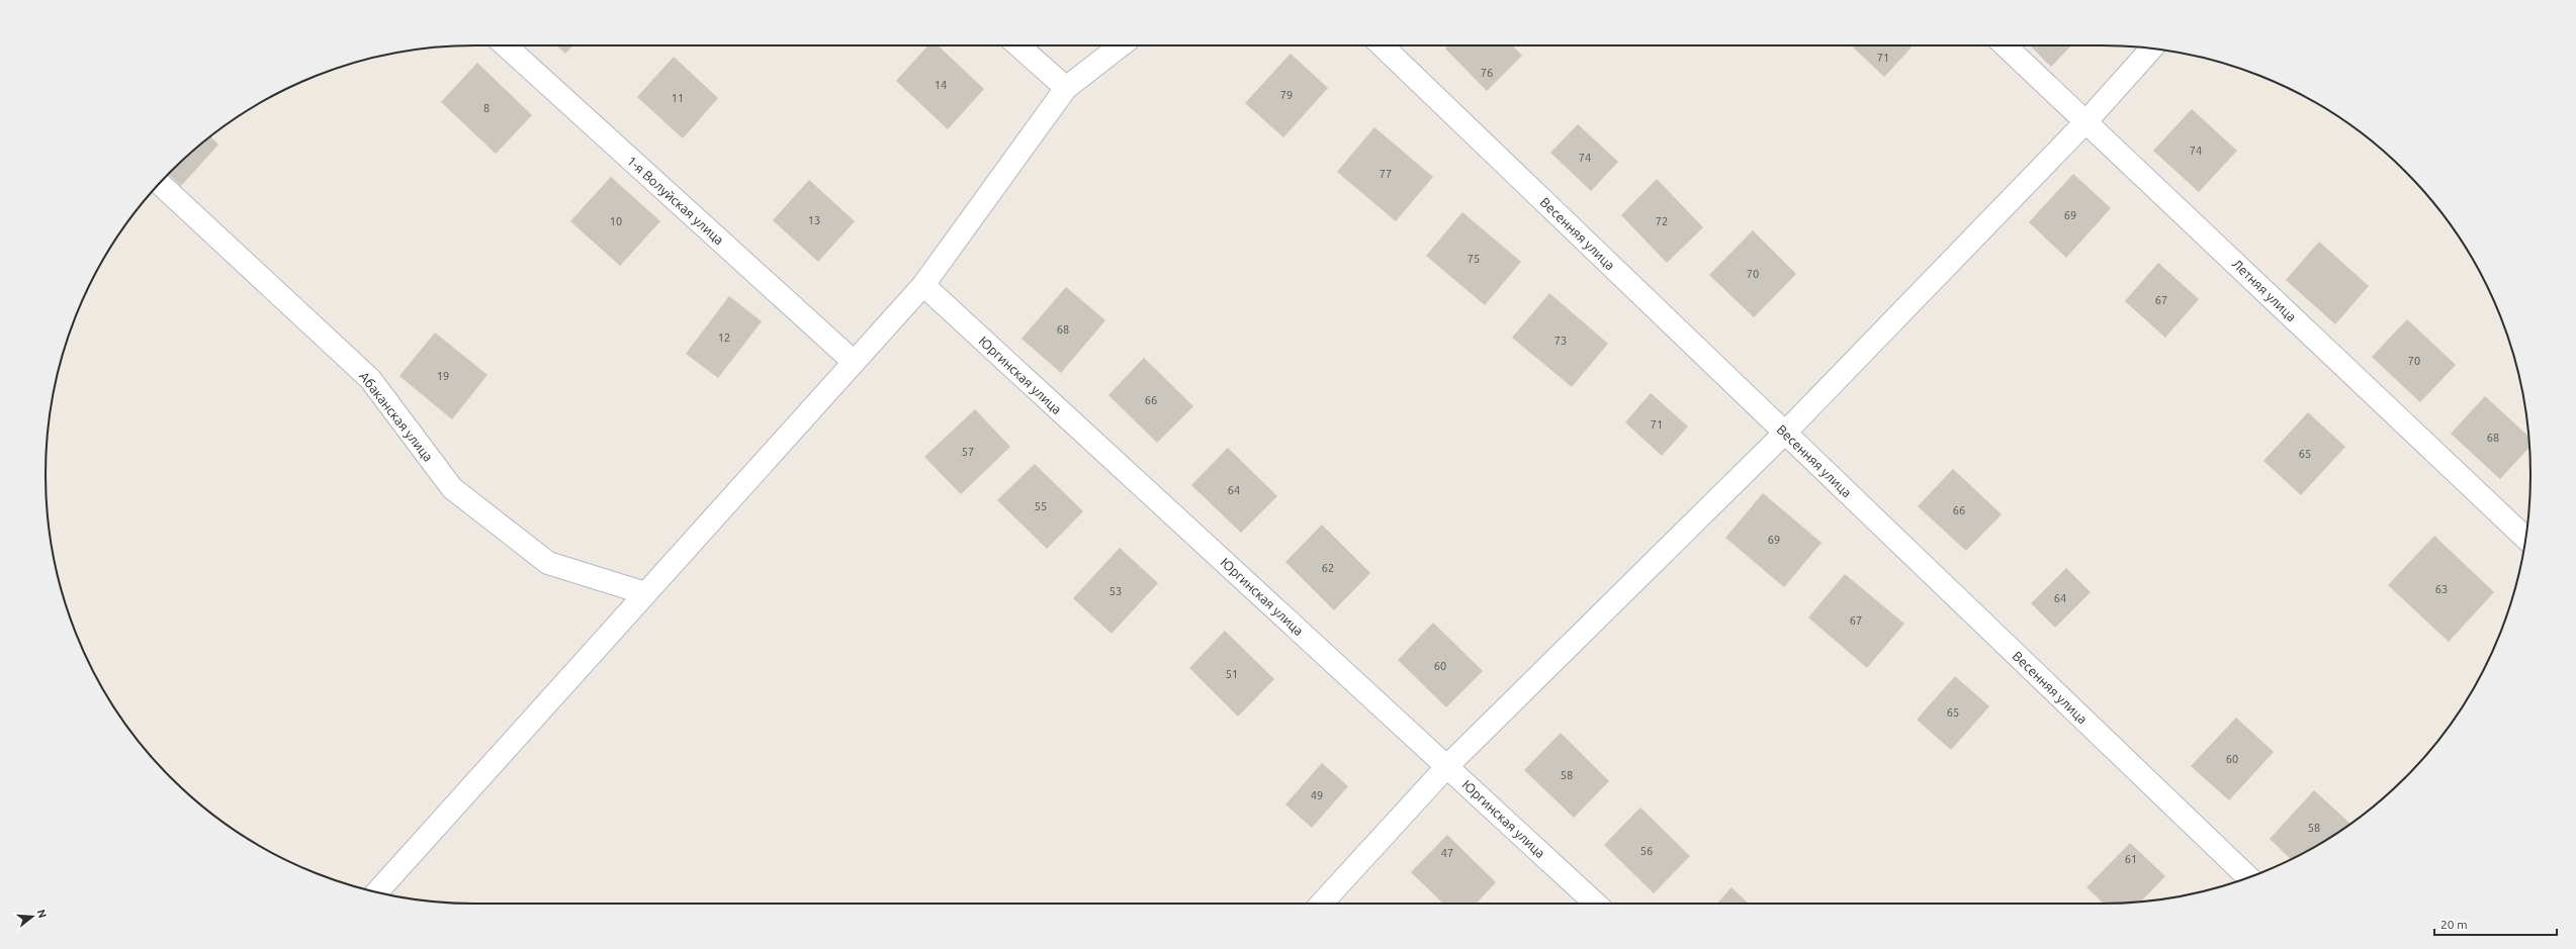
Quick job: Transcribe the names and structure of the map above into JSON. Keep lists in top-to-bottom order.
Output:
{
  "streets": {
    "street": [
      "1-я Волуйская улица",
      "Весенняя улица",
      "Летняя улица",
      "Юргинская улица",
      "Абаканская улица"
    ]
  },
  "house_numbers": [
    "71",
    "76",
    "14",
    "79",
    "11",
    "8",
    "74",
    "74",
    "77",
    "69",
    "13",
    "10",
    "72",
    "75",
    "70",
    "67",
    "68",
    "12",
    "73",
    "70",
    "19",
    "66",
    "71",
    "68",
    "57",
    "65",
    "64",
    "55",
    "66",
    "69",
    "62",
    "63",
    "53",
    "64",
    "67",
    "60",
    "51",
    "65",
    "60",
    "58",
    "49",
    "58",
    "56",
    "47",
    "61"
  ],
  "scale_bar": "20 m",
  "north": "right"
}
